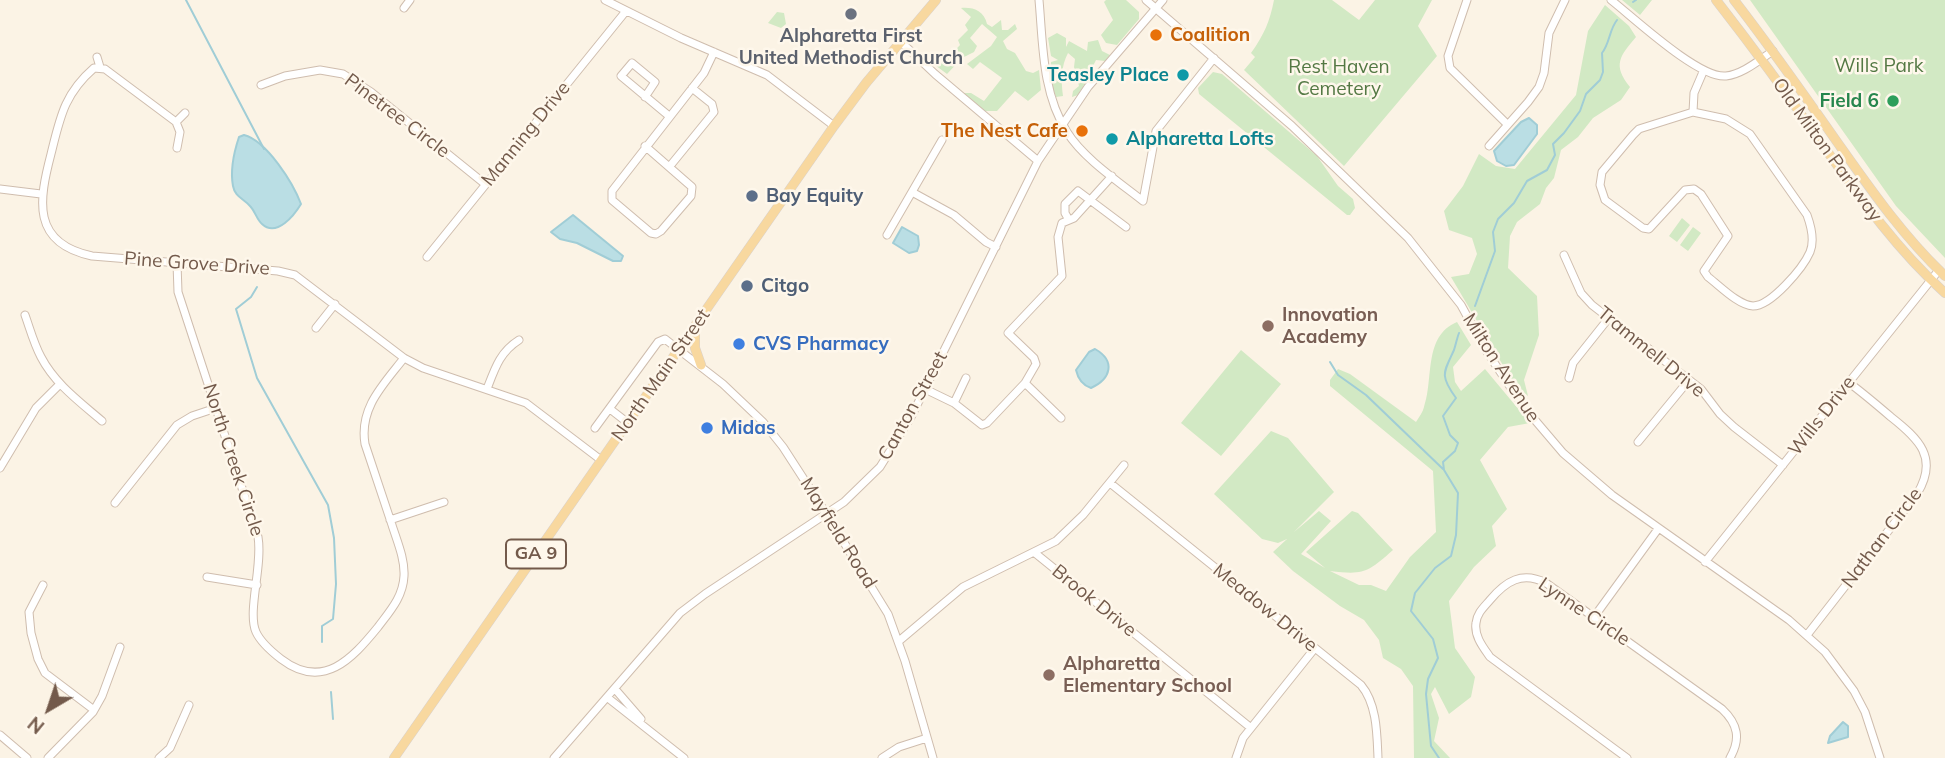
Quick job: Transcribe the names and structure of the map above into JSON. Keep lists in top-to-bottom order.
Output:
{
  "streets": {
    "main road": ["Old Milton Parkway", "North Main Street", "GA 9"],
    "street": [
      "Pinetree Circle",
      "Manning Drive",
      "Pine Grove Drive",
      "Trammell Drive",
      "Milton Avenue",
      "Canton Street",
      "Wills Drive",
      "North Creek Circle",
      "Mayfield Road",
      "Nathan Circle",
      "Brook Drive",
      "Meadow Drive",
      "Lynne Circle"
    ]
  },
  "crossings": [
    ["Pinetree Circle", "Manning Drive"],
    ["Old Milton Parkway", "Wills Drive"],
    ["Pine Grove Drive", "North Main Street"],
    ["Pine Grove Drive", "North Creek Circle"],
    ["Trammell Drive", "Wills Drive"],
    ["Milton Avenue", "Canton Street"],
    ["Milton Avenue", "Wills Drive"],
    ["Milton Avenue", "Nathan Circle"],
    ["North Main Street", "Mayfield Road"],
    ["Canton Street", "Mayfield Road"],
    ["Wills Drive", "Nathan Circle"]
  ],
  "parks": ["Wills Park", "Rest Haven Cemetery"],
  "places": [
    "Alpharetta First United Methodist Church",
    "Coalition",
    "Teasley Place",
    "Field 6",
    "The Nest Cafe",
    "Alpharetta Lofts",
    "Bay Equity",
    "Citgo",
    "Innovation Academy",
    "CVS Pharmacy",
    "Midas",
    "Alpharetta Elementary School"
  ],
  "north": "bottom left"
}
